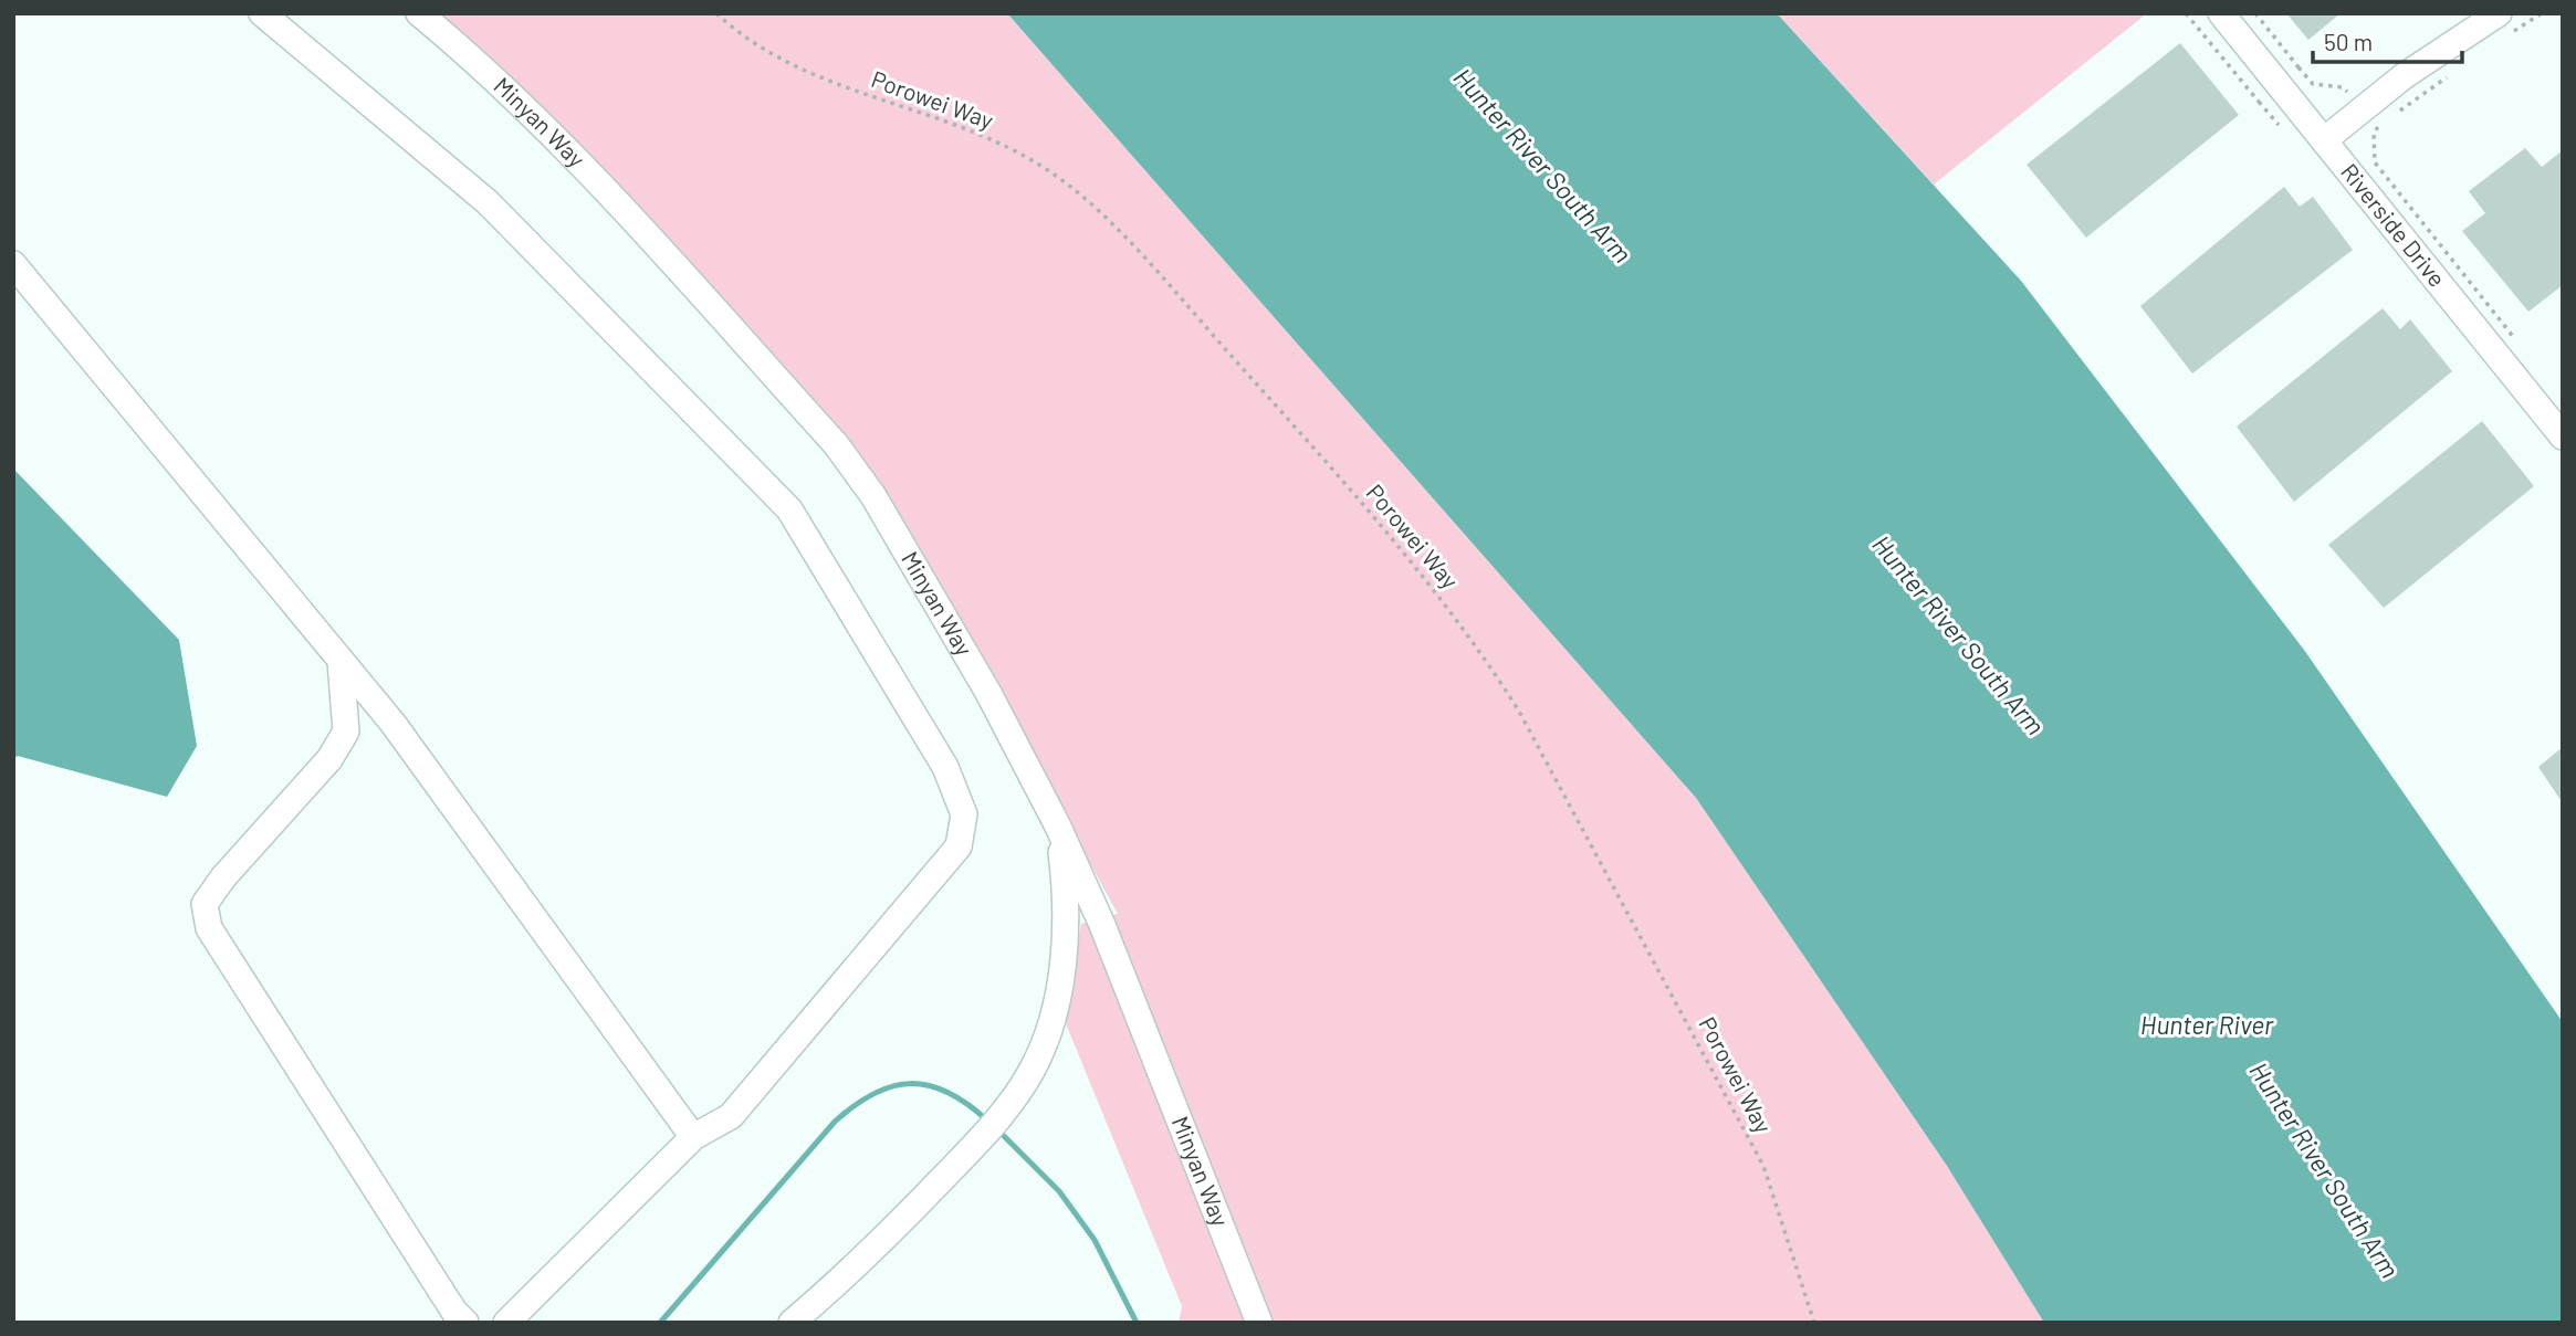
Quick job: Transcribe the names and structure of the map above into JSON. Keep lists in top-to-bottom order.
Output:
{
  "streets": {
    "street": ["Minyan Way", "Riverside Drive"],
    "path": ["Porowei Way"]
  },
  "water": ["Hunter River South Arm", "Hunter River"],
  "scale_bar": "50 m"
}
